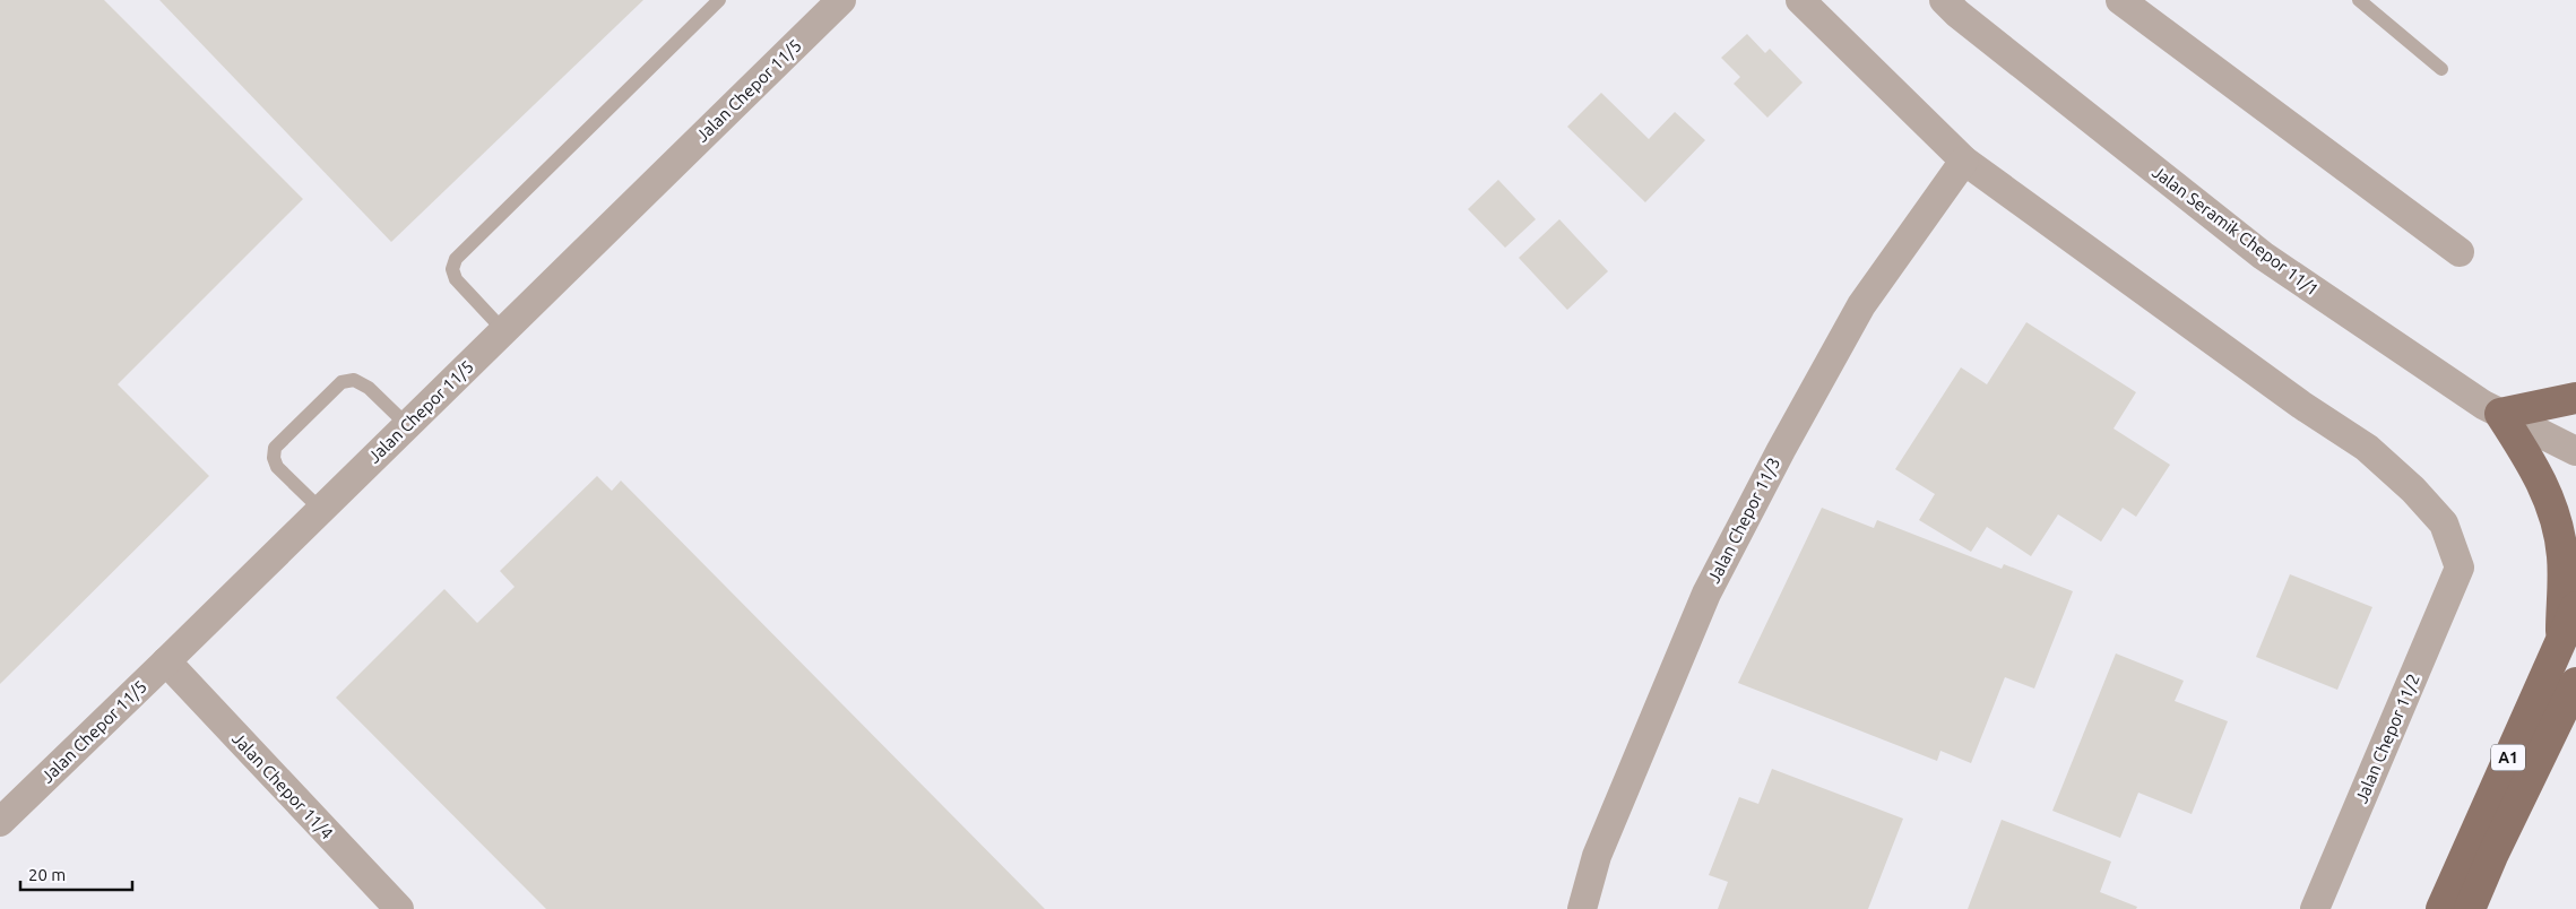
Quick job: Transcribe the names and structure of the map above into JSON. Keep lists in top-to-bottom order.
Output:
{
  "streets": {
    "main road": ["A1"],
    "street": [
      "Jalan Chepor 11/5",
      "Jalan Seramik Chepor 11/1",
      "Jalan Chepor 11/3",
      "Jalan Chepor 11/2",
      "Jalan Chepor 11/4"
    ]
  },
  "crossings": [
    ["Jalan Chepor 11/5", "Jalan Chepor 11/4"],
    ["Jalan Chepor 11/3", "Jalan Chepor 11/2"]
  ],
  "scale_bar": "20 m"
}
